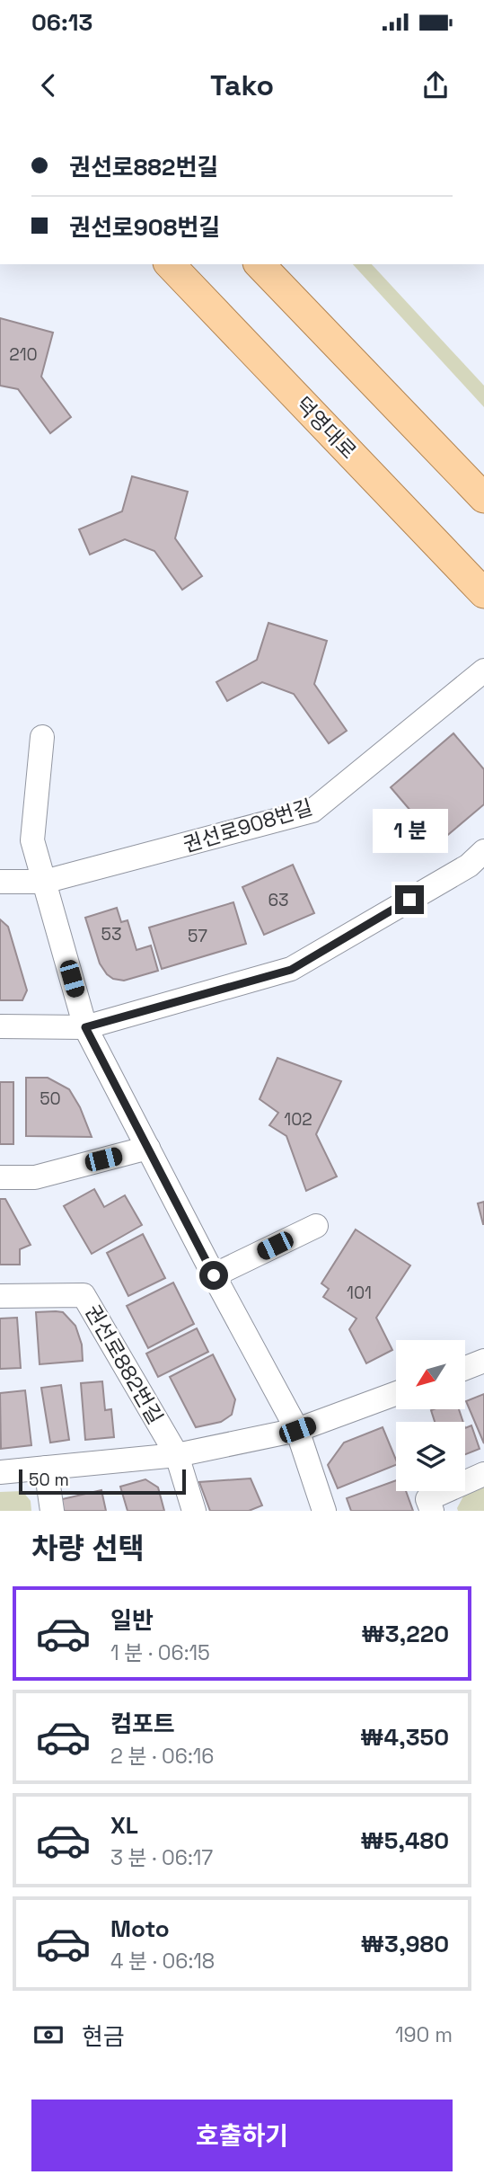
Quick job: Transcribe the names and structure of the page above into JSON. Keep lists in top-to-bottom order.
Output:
{
  "streets": {
    "main road": ["덕영대로"],
    "street": ["권선로908번길", "권선로882번길"]
  },
  "house_numbers": [
    "210",
    "63",
    "53",
    "57",
    "50",
    "102",
    "101"
  ],
  "scale_bar": "50 m",
  "north": "bottom left",
  "page": {
    "status": "06:13",
    "header": "Tako",
    "banner": ["권선로882번길", "권선로908번길"],
    "bubble": "1 분",
    "scale": "50 m",
    "heading": "차량 선택",
    "list": [
      {
        "name": "일반",
        "note": "1 분 · 06:15",
        "value": "₩3,220"
      },
      {
        "name": "컴포트",
        "note": "2 분 · 06:16",
        "value": "₩4,350"
      },
      {
        "name": "XL",
        "note": "3 분 · 06:17",
        "value": "₩5,480"
      },
      {
        "name": "Moto",
        "note": "4 분 · 06:18",
        "value": "₩3,980"
      }
    ],
    "pay": ["현금", "190 m"],
    "buttons": "호출하기"
  }
}
